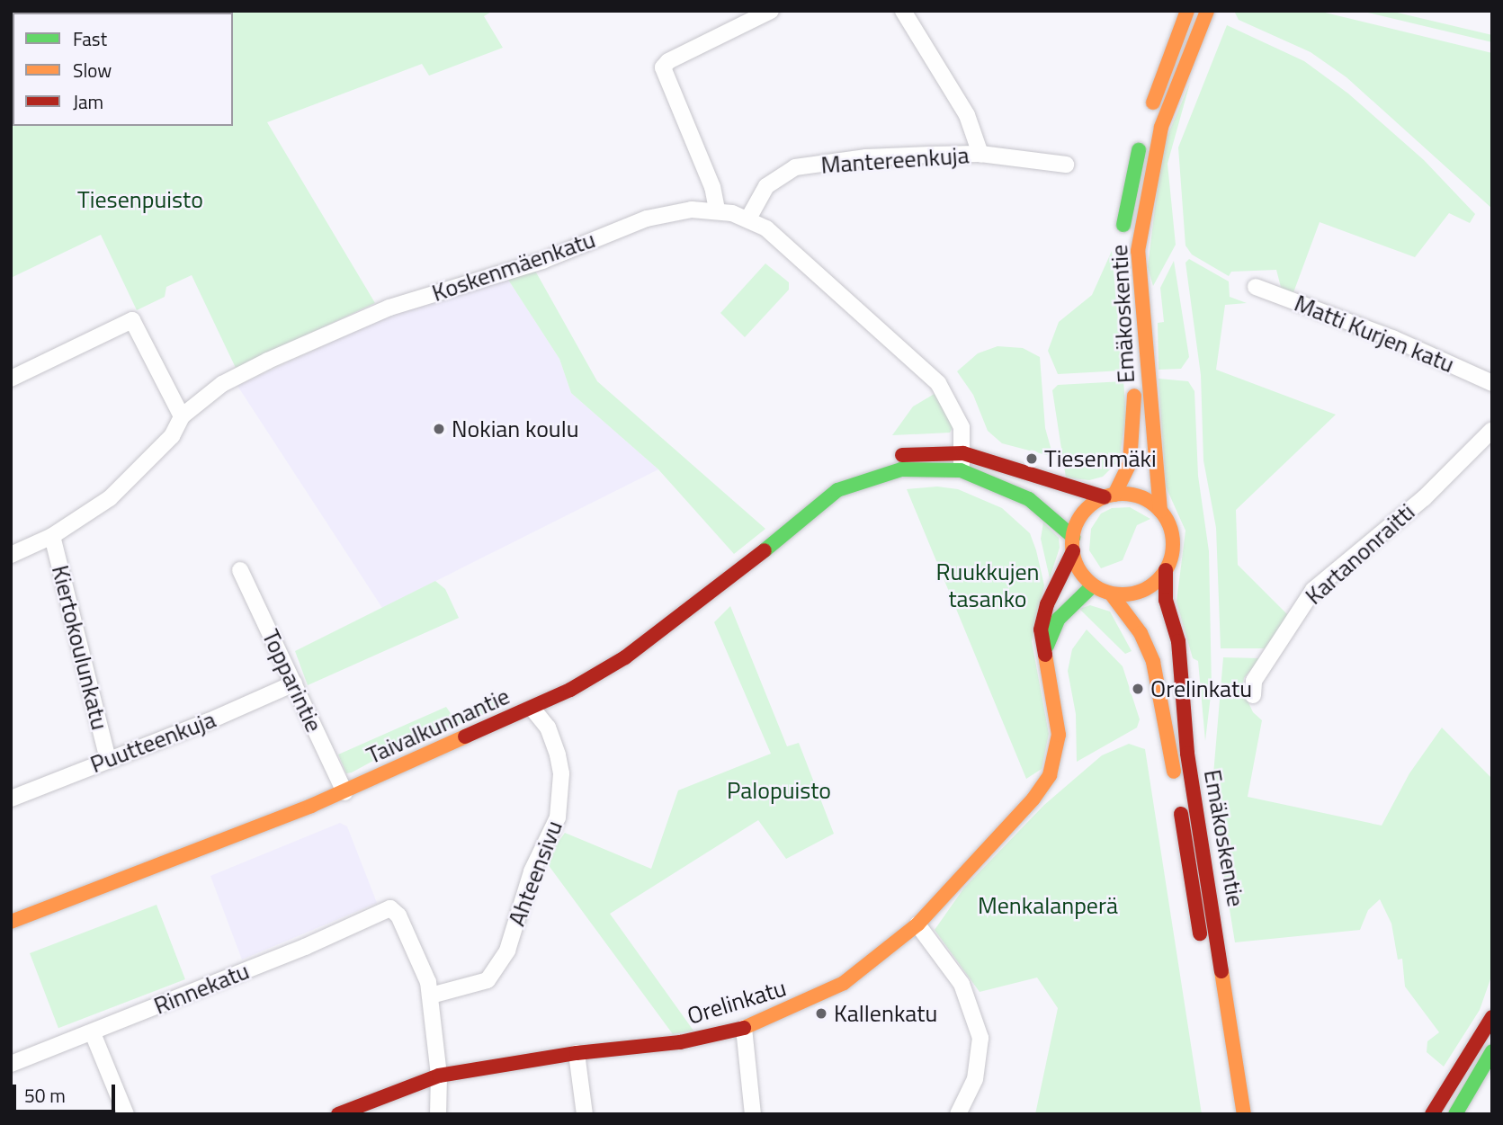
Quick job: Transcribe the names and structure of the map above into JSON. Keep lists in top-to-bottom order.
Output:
{
  "streets": {
    "main road": ["Emäkoskentie", "Taivalkunnantie", "Orelinkatu"],
    "street": [
      "Mantereenkuja",
      "Koskenmäenkatu",
      "Matti Kurjen katu",
      "Kartanonraitti",
      "Kiertokoulunkatu",
      "Topparintie",
      "Puutteenkuja",
      "Ahteensivu",
      "Rinnekatu"
    ]
  },
  "crossings": [
    ["Mantereenkuja", "Koskenmäenkatu"],
    ["Koskenmäenkatu", "Kiertokoulunkatu"],
    ["Koskenmäenkatu", "Taivalkunnantie"],
    ["Emäkoskentie", "Taivalkunnantie"],
    ["Emäkoskentie", "Orelinkatu"],
    ["Kiertokoulunkatu", "Puutteenkuja"],
    ["Topparintie", "Taivalkunnantie"],
    ["Topparintie", "Puutteenkuja"],
    ["Taivalkunnantie", "Ahteensivu"],
    ["Taivalkunnantie", "Orelinkatu"],
    ["Ahteensivu", "Rinnekatu"]
  ],
  "parks": [
    "Tiesenpuisto",
    "Ruukkujen tasanko",
    "Palopuisto",
    "Menkalanperä"
  ],
  "places": [
    "Nokian koulu",
    "Tiesenmäki",
    "Orelinkatu",
    "Kallenkatu"
  ],
  "legend": ["Fast", "Slow", "Jam"],
  "scale_bar": "50 m"
}
